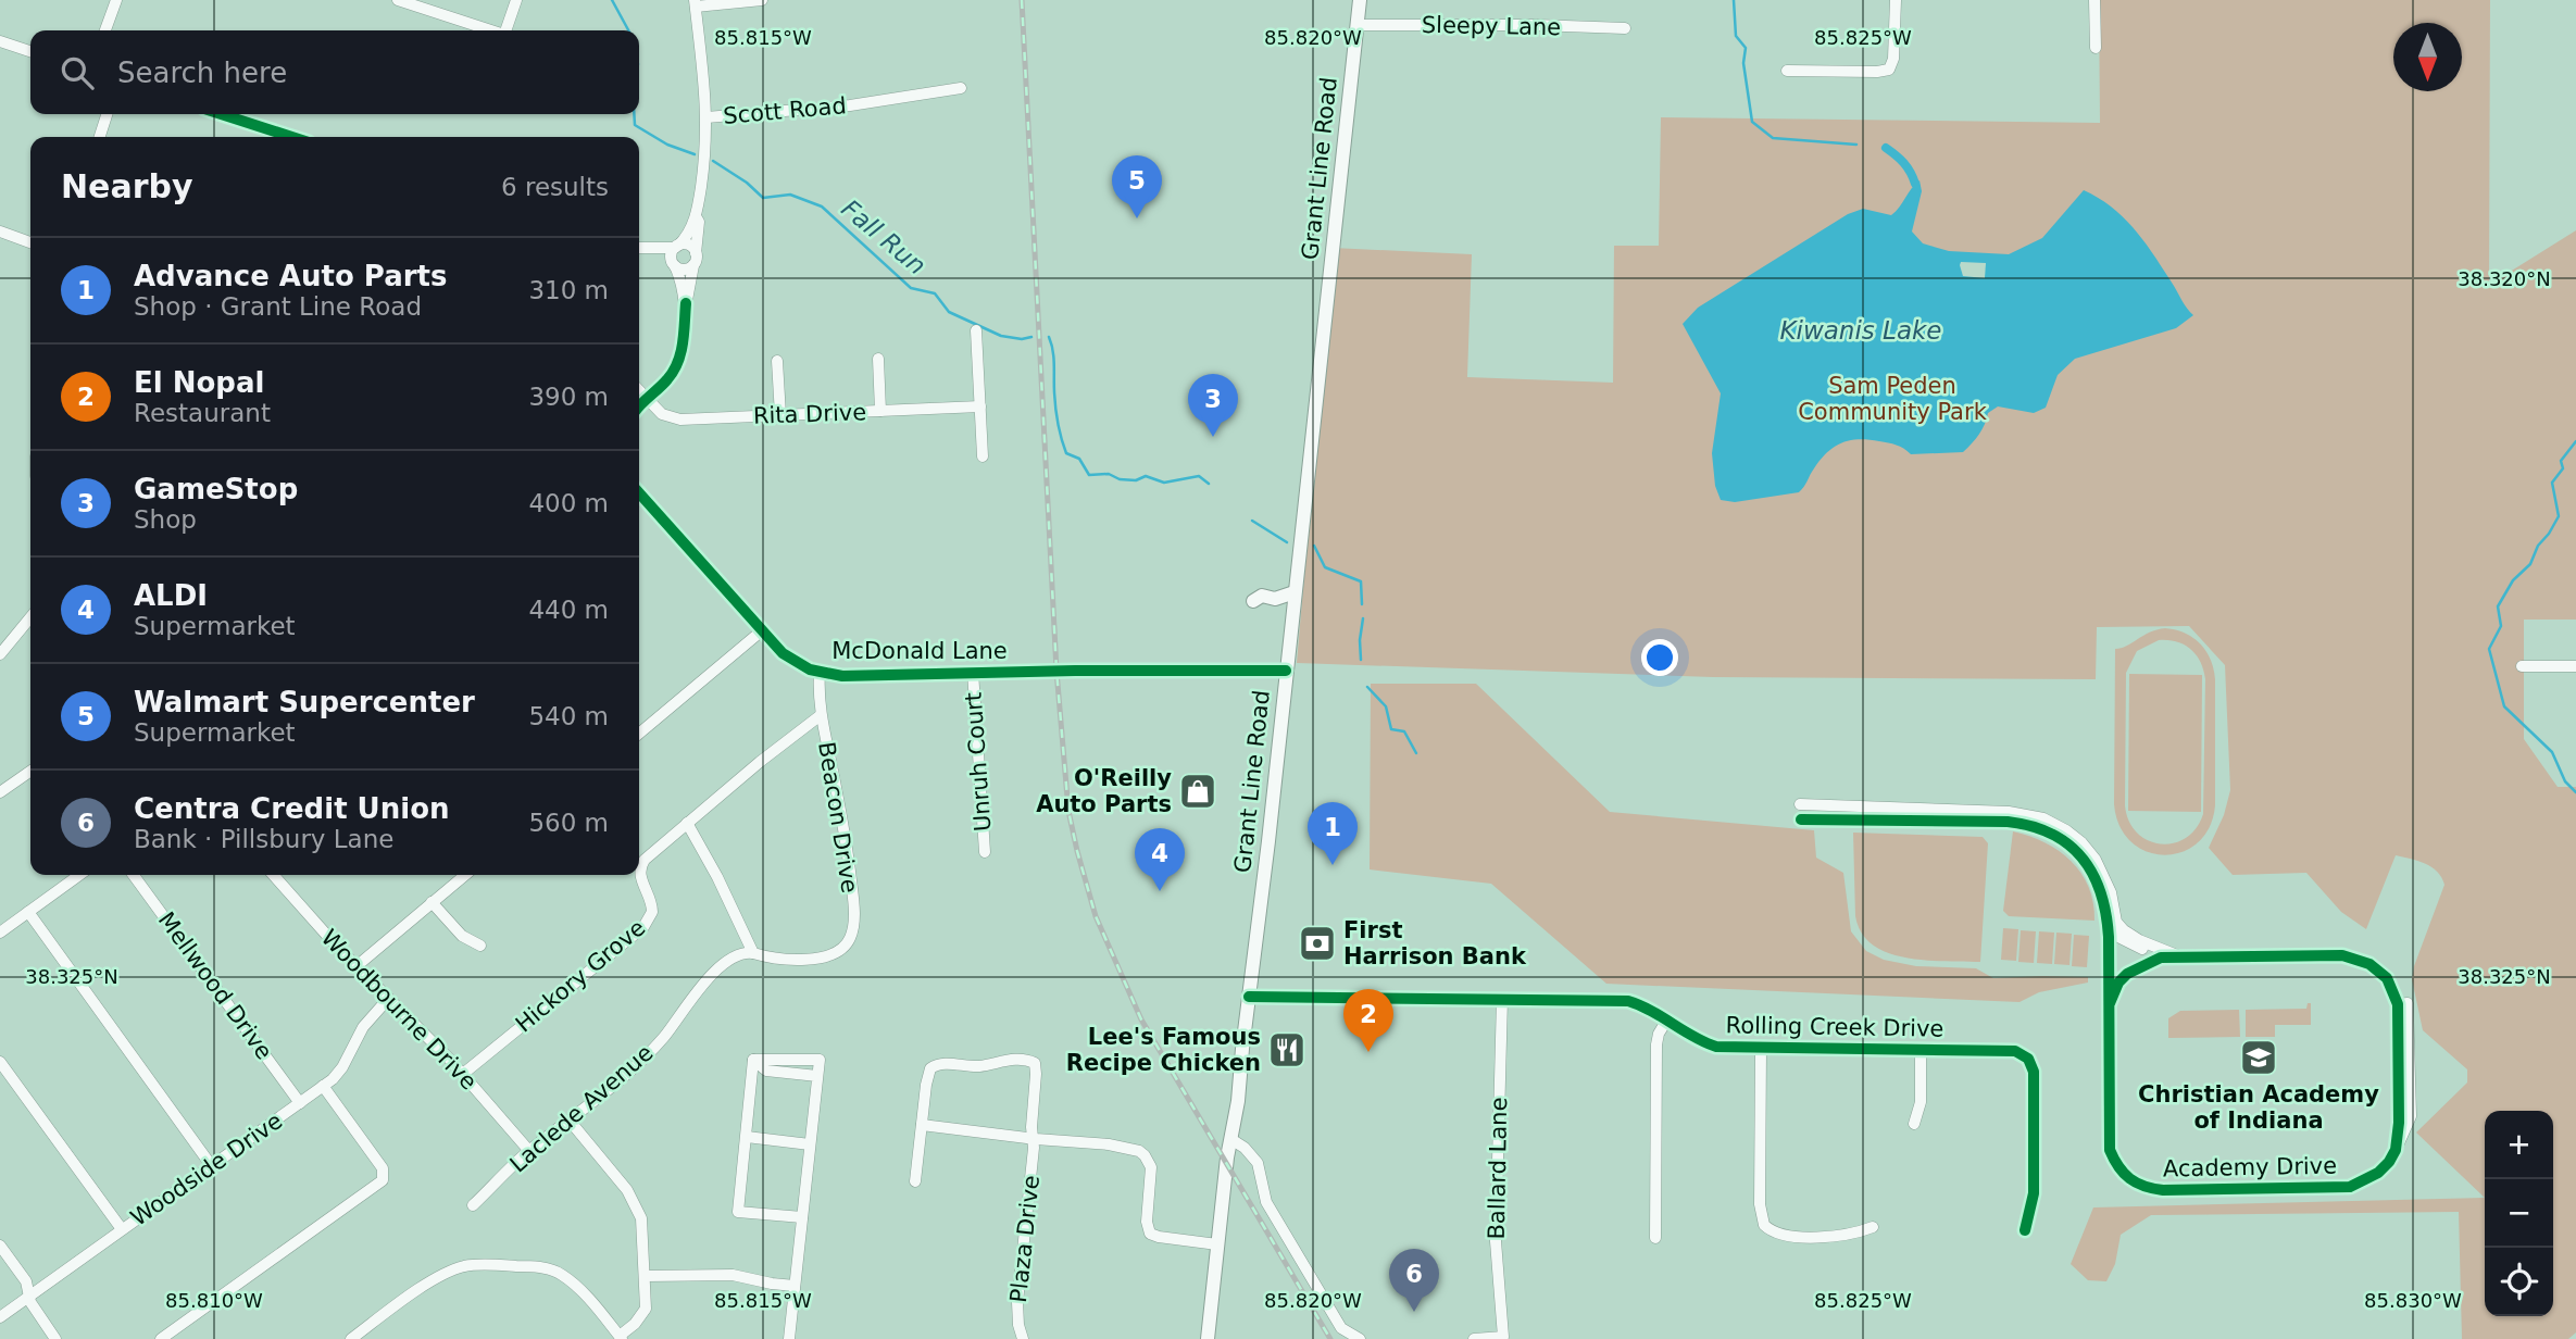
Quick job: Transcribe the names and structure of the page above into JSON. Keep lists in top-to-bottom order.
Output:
{
  "streets": {
    "main road": ["Grant Line Road"],
    "street": [
      "Sleepy Lane",
      "Scott Road",
      "Rita Drive",
      "McDonald Lane",
      "Unruh Court",
      "Beacon Drive",
      "Hickory Grove",
      "Mellwood Drive",
      "Woodbourne Drive",
      "Rolling Creek Drive",
      "Laclede Avenue",
      "Academy Drive",
      "Ballard Lane",
      "Woodside Drive",
      "Plaza Drive"
    ]
  },
  "crossings": [
    ["Sleepy Lane", "Grant Line Road"],
    ["Grant Line Road", "McDonald Lane"],
    ["Grant Line Road", "Rolling Creek Drive"],
    ["McDonald Lane", "Unruh Court"],
    ["McDonald Lane", "Beacon Drive"],
    ["Beacon Drive", "Hickory Grove"],
    ["Beacon Drive", "Laclede Avenue"],
    ["Hickory Grove", "Woodbourne Drive"],
    ["Mellwood Drive", "Woodside Drive"],
    ["Woodbourne Drive", "Laclede Avenue"],
    ["Woodbourne Drive", "Woodside Drive"],
    ["Rolling Creek Drive", "Ballard Lane"]
  ],
  "water": ["Fall Run", "Kiwanis Lake"],
  "parks": ["Sam Peden Community Park"],
  "places": {
    "shop": ["O'Reilly Auto Parts"],
    "bank": ["First Harrison Bank"],
    "restaurant": ["Lee's Famous Recipe Chicken"],
    "school or university": ["Christian Academy of Indiana"]
  },
  "north": "bottom",
  "page": {
    "search": "Search here",
    "heading": ["Nearby", "6 results"],
    "pins": [
      "5",
      "3",
      "1",
      "4",
      "2",
      "6"
    ],
    "list": [
      {
        "mark": "1",
        "name": "Advance Auto Parts",
        "note": "Shop · Grant Line Road",
        "value": "310 m"
      },
      {
        "mark": "2",
        "name": "El Nopal",
        "note": "Restaurant",
        "value": "390 m"
      },
      {
        "mark": "3",
        "name": "GameStop",
        "note": "Shop",
        "value": "400 m"
      },
      {
        "mark": "4",
        "name": "ALDI",
        "note": "Supermarket",
        "value": "440 m"
      },
      {
        "mark": "5",
        "name": "Walmart Supercenter",
        "note": "Supermarket",
        "value": "540 m"
      },
      {
        "mark": "6",
        "name": "Centra Credit Union",
        "note": "Bank · Pillsbury Lane",
        "value": "560 m"
      }
    ],
    "map_buttons": ["+", "−"]
  },
  "coordinates": [
    "85.815°W",
    "85.820°W",
    "85.825°W",
    "38.320°N",
    "38.325°N",
    "85.810°W",
    "85.830°W"
  ]
}
